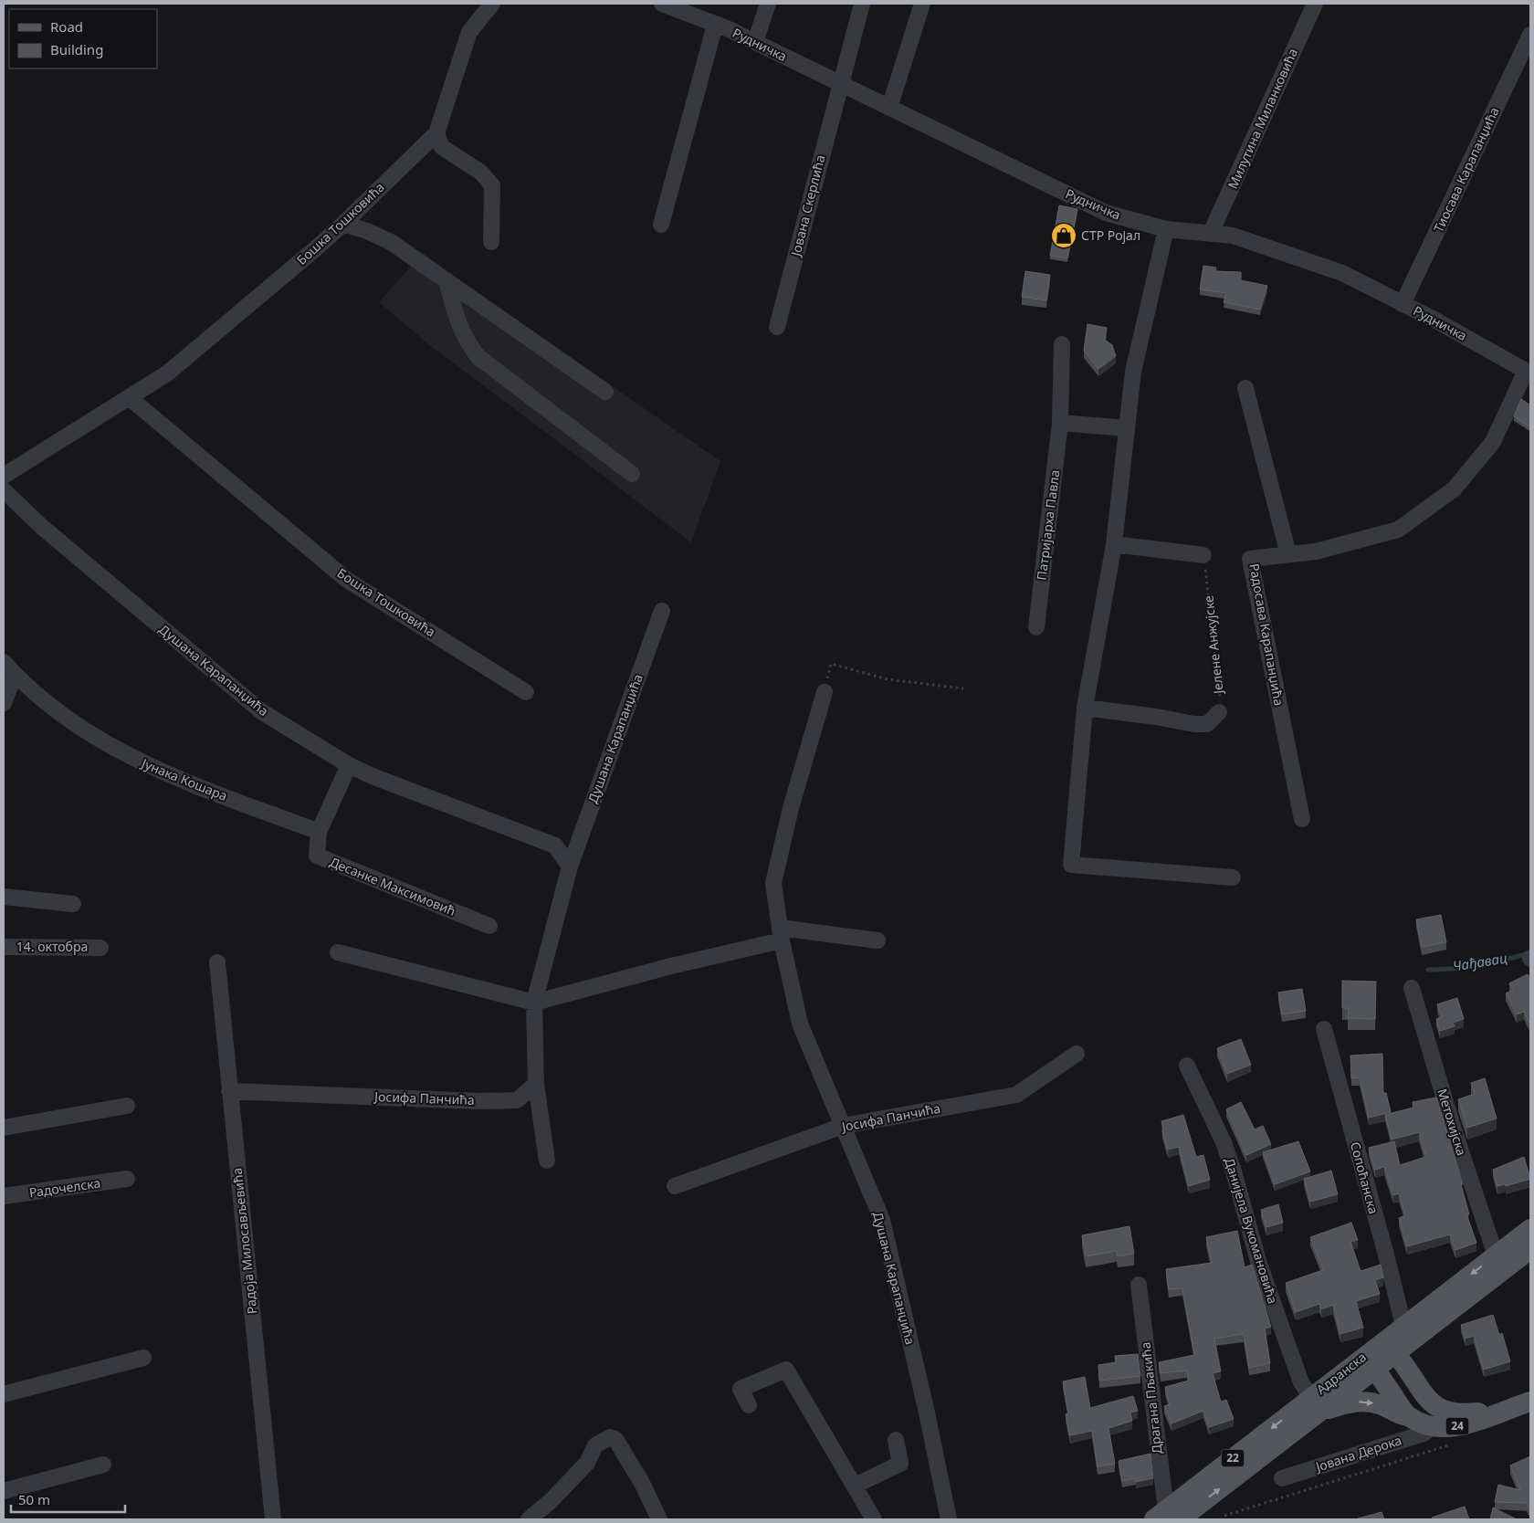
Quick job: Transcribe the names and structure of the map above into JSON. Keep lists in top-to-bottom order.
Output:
{
  "streets": {
    "main road": [
      "Адранска",
      "24",
      "Јована Дерока",
      "22"
    ],
    "street": [
      "Рудничка",
      "Милутина Миланковића",
      "Тиосава Карапанџића",
      "Јована Скерлића",
      "Бошка Тошковића",
      "Патријарха Павла",
      "Радосава Карапанџића",
      "Јелене Анжујске",
      "Душана Карапанџића",
      "Јунака Кошара",
      "Десанке Максимовић",
      "14. октобра",
      "Јосифа Панчића",
      "Метохијска",
      "Сопоћанска",
      "Радочелска",
      "Данијела Вукомановића",
      "Радоја Милосављевића",
      "Драгана Пљакића"
    ]
  },
  "crossings": [
    ["Рудничка", "Милутина Миланковића"],
    ["Рудничка", "Тиосава Карапанџића"],
    ["Рудничка", "Јована Скерлића"],
    ["Рудничка", "Радосава Карапанџића"],
    ["Душана Карапанџића", "Јосифа Панчића"],
    ["Јунака Кошара", "Десанке Максимовић"],
    ["Јосифа Панчића", "Радоја Милосављевића"],
    ["Метохијска", "Адранска"],
    ["Сопоћанска", "Адранска"],
    ["Данијела Вукомановића", "Адранска"],
    ["Адранска", "Драгана Пљакића"],
    ["Адранска", "Јована Дерока"]
  ],
  "water": ["Чађавац"],
  "places": {
    "shop": ["СТР Ројал"]
  },
  "legend": ["Road", "Building"],
  "scale_bar": "50 m"
}
